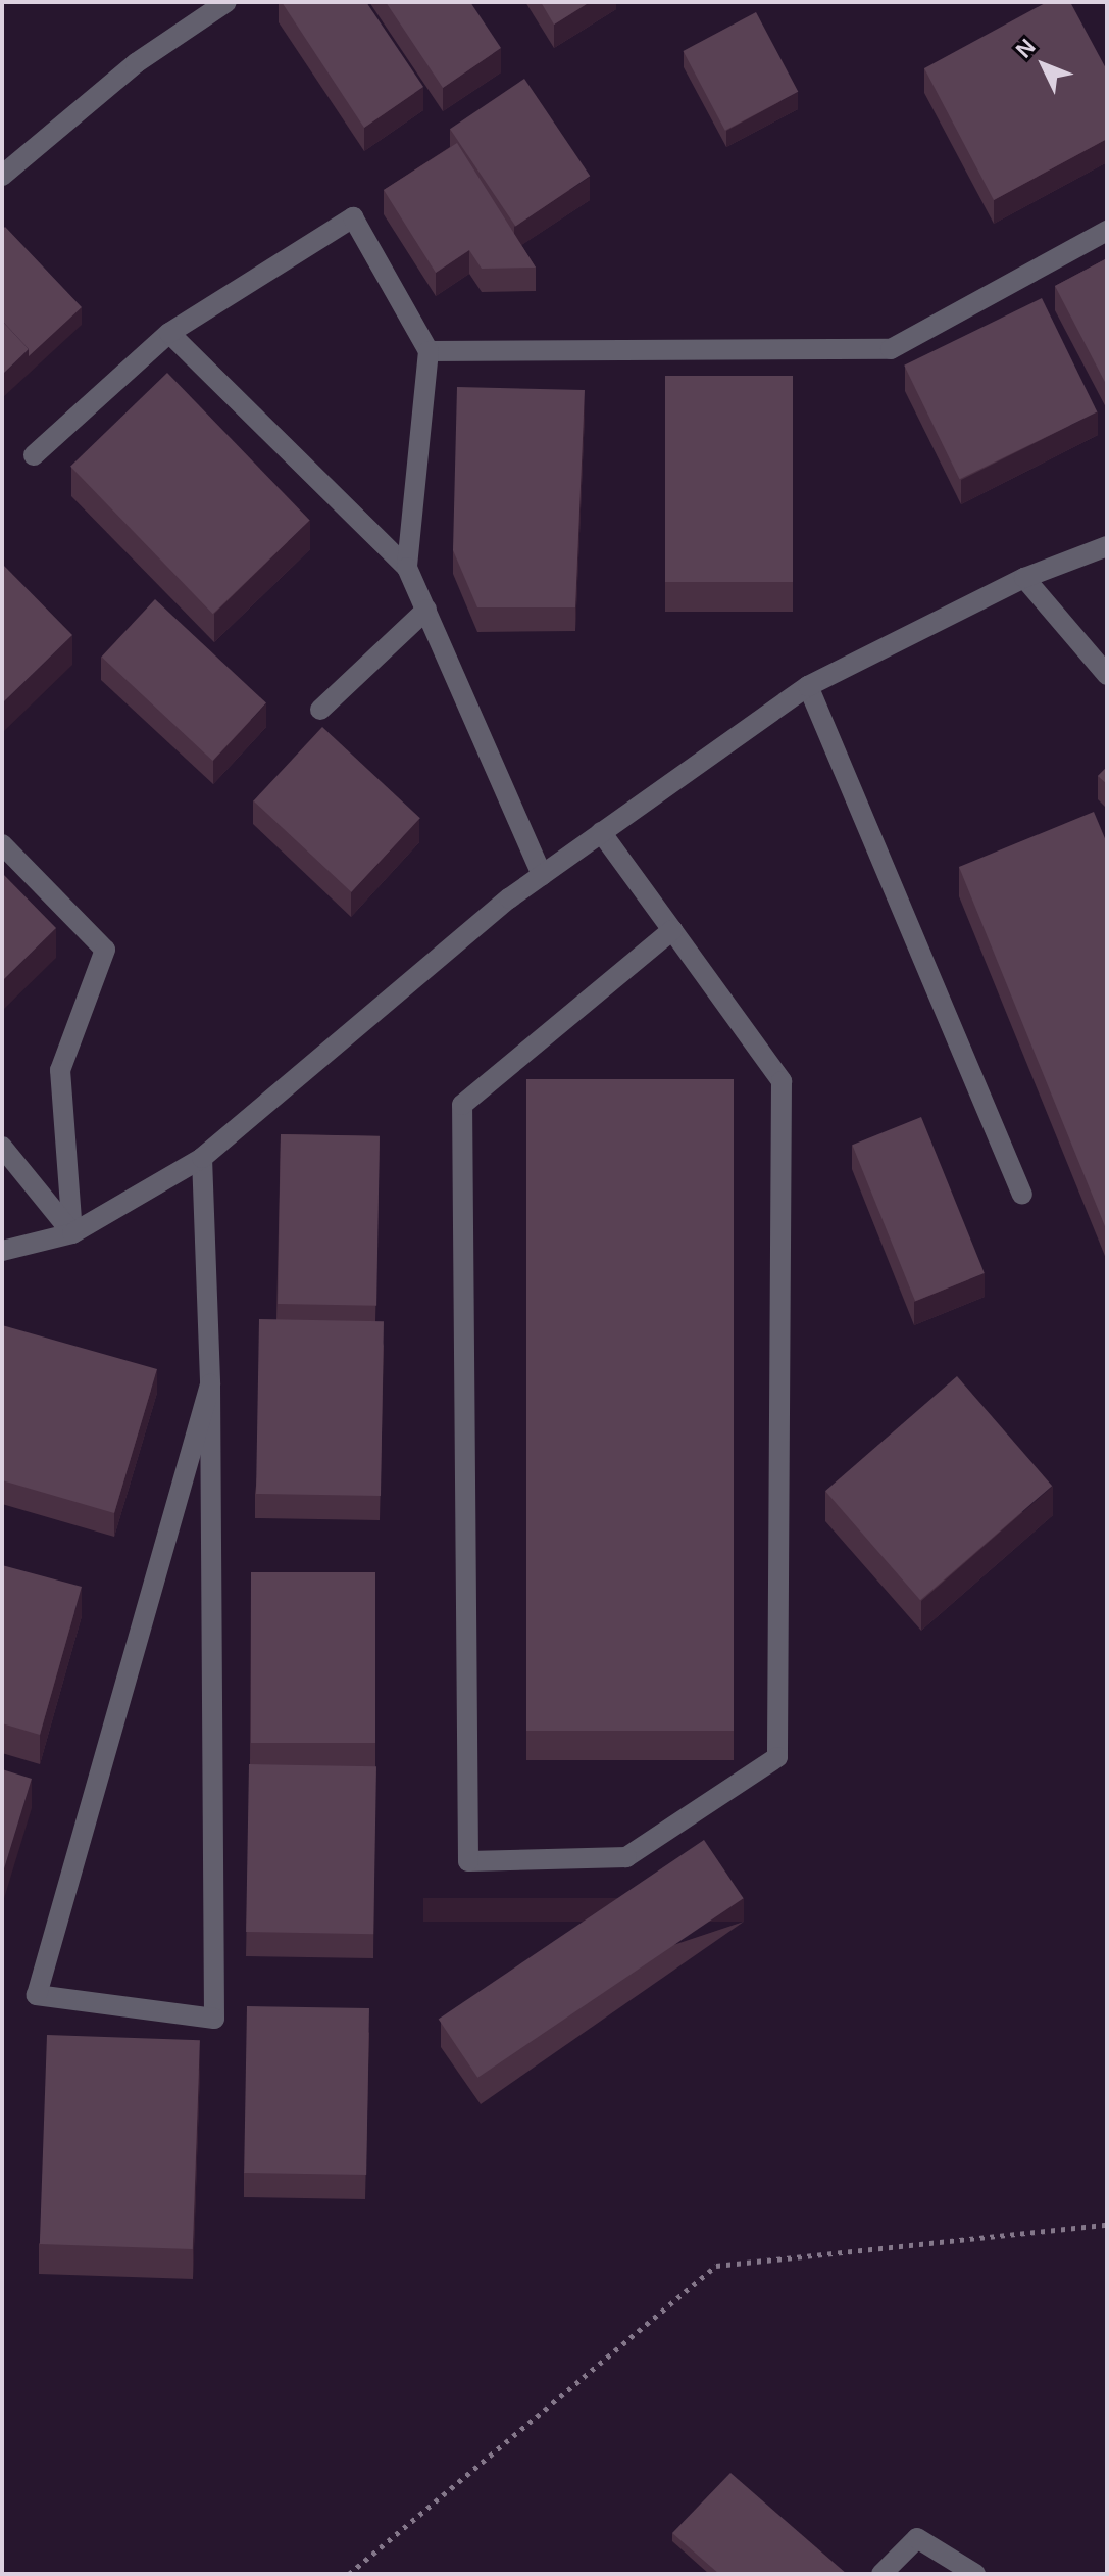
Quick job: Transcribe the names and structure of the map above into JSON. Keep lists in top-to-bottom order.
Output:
{
  "north": "top left"
}
